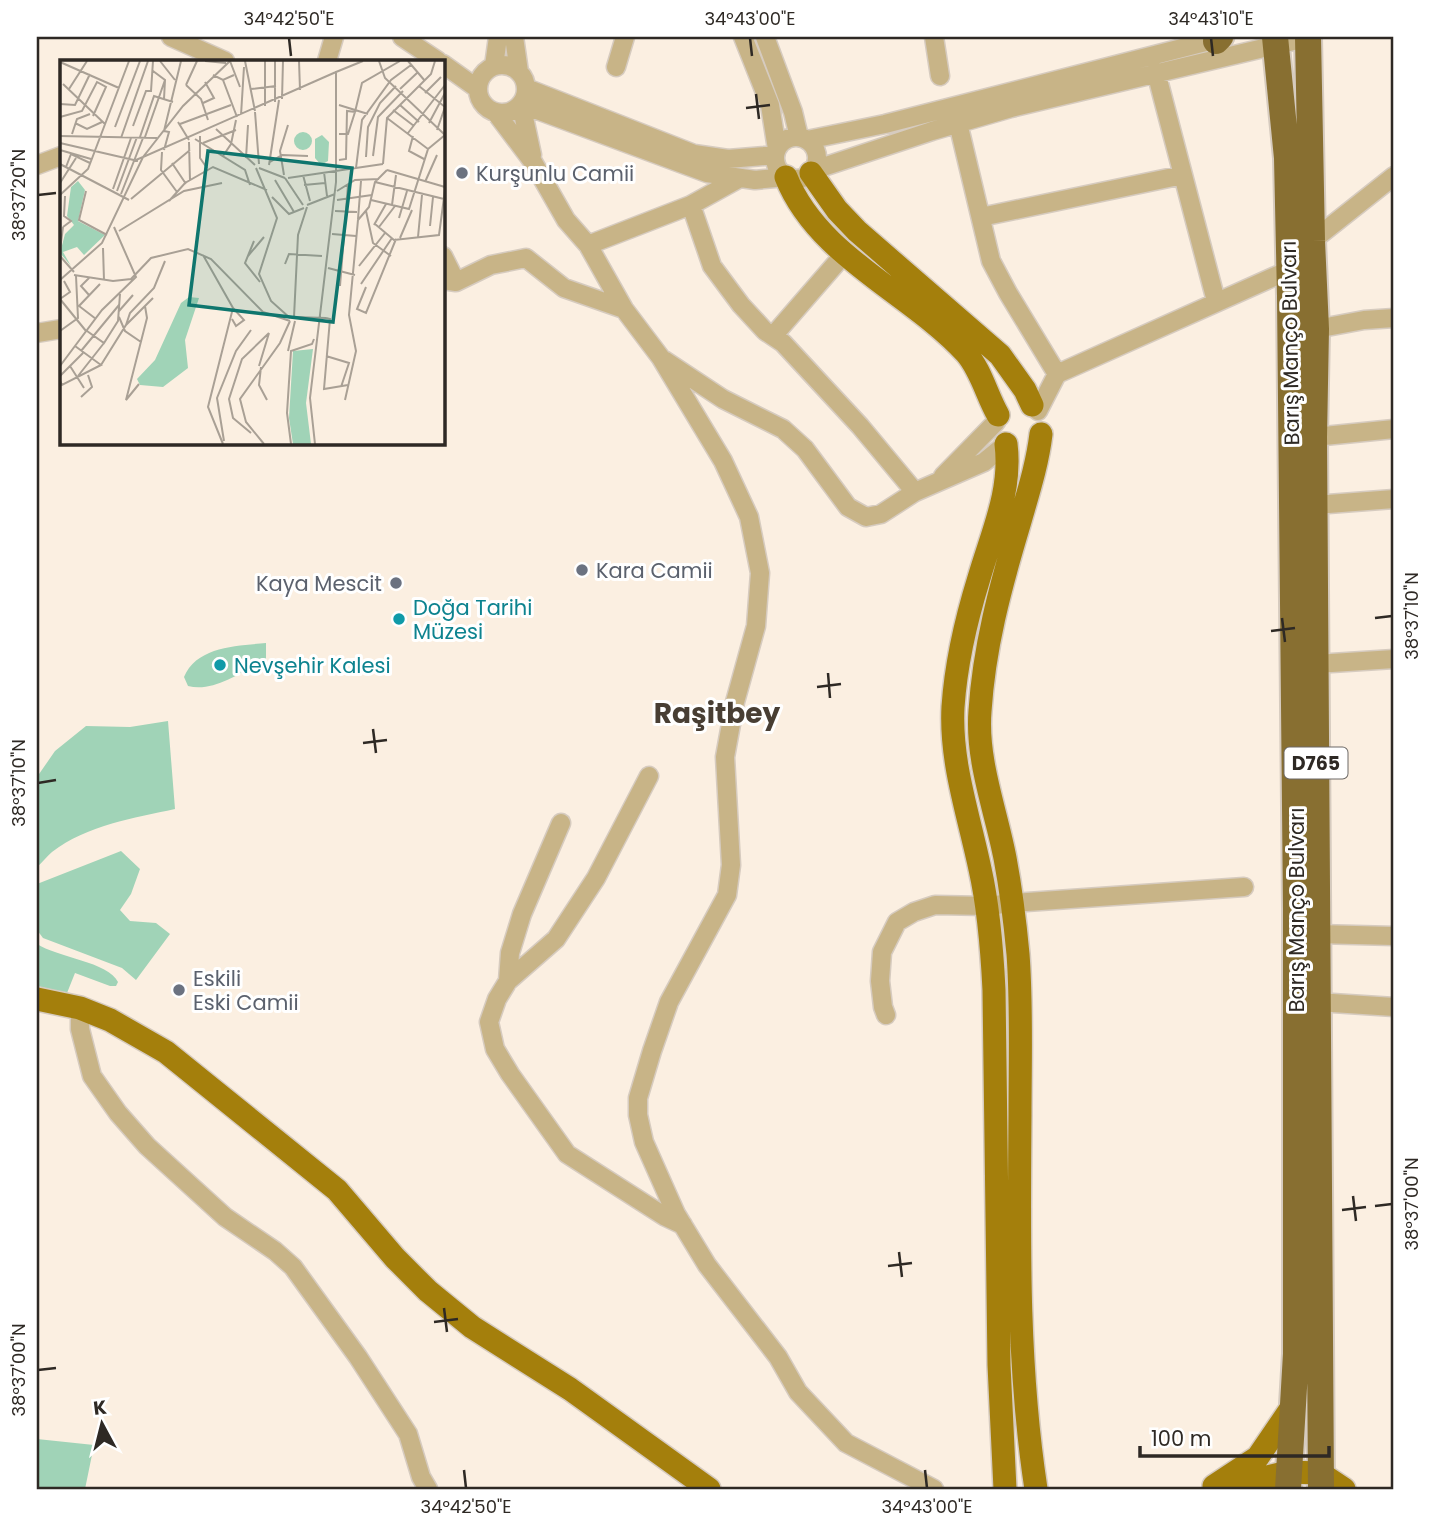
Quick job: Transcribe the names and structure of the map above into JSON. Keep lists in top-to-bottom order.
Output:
{
  "streets": {
    "highway": ["Barış Manço Bulvarı", "D765"]
  },
  "districts": ["Raşitbey"],
  "places": [
    "Kurşunlu Camii",
    "Kara Camii",
    "Kaya Mescit",
    "Doğa Tarihi Müzesi",
    "Nevşehir Kalesi",
    "Eskili Eski Camii"
  ],
  "scale_bar": "100 m",
  "north": "top",
  "coordinates": [
    "34°42'50\"E",
    "34°43'00\"E",
    "34°43'10\"E",
    "38°37'20\"N",
    "38°37'10\"N",
    "38°37'00\"N"
  ]
}
